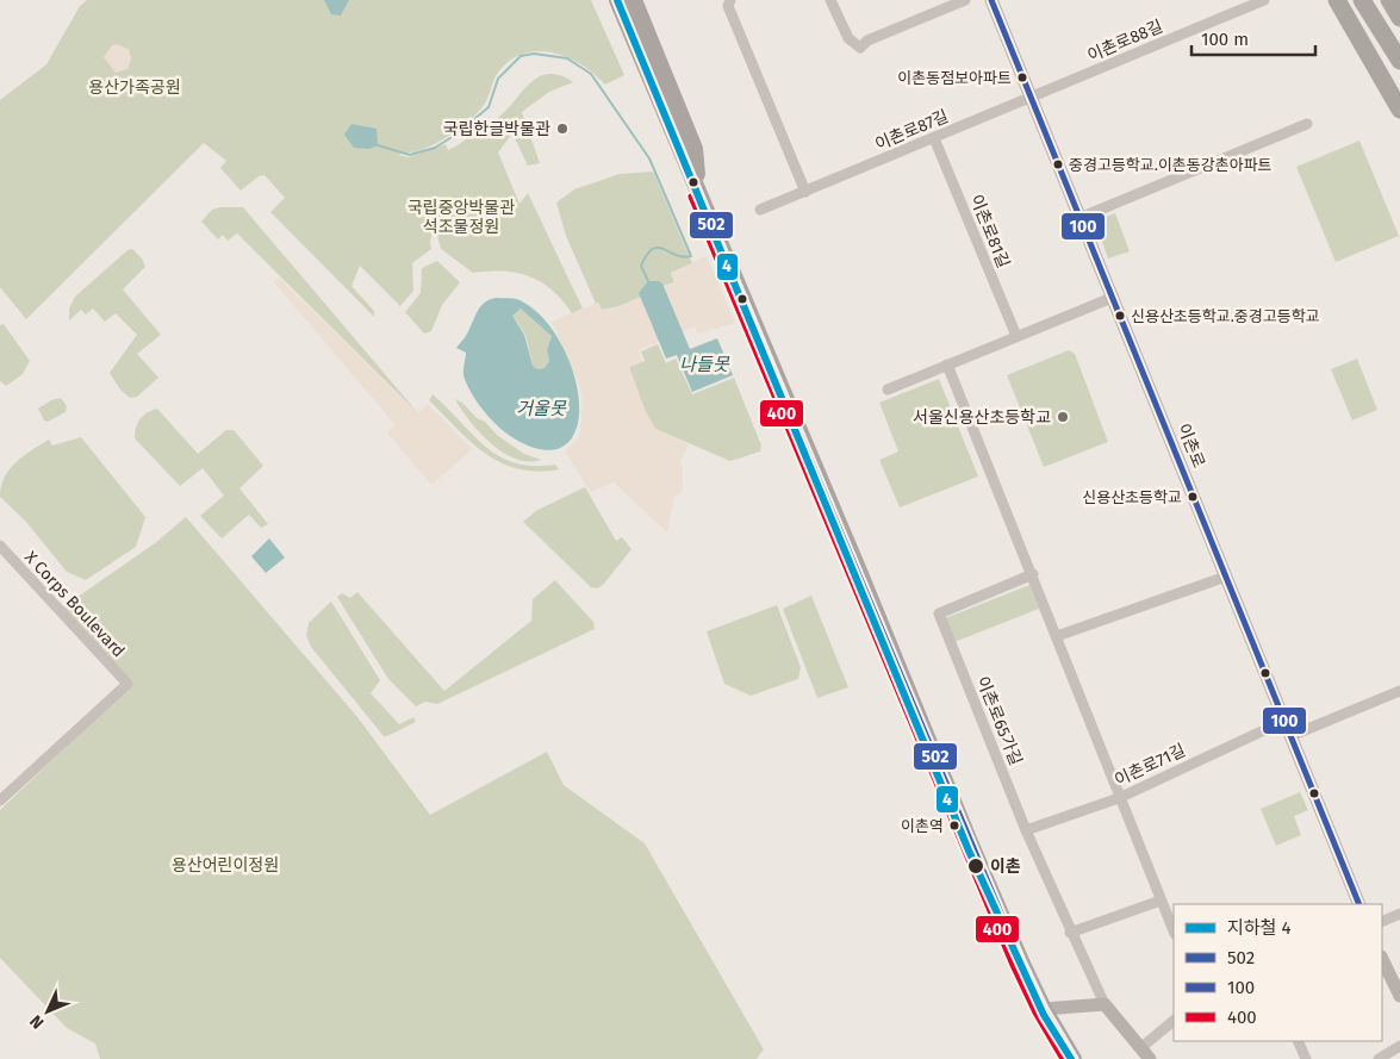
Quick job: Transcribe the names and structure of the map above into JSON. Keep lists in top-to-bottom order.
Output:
{
  "streets": {
    "street": [
      "이촌로88길",
      "이촌로87길",
      "이촌로81길",
      "이촌로",
      "X Corps Boulevard",
      "이촌로65가길",
      "이촌로71길"
    ]
  },
  "crossings": [
    ["이촌로88길", "이촌로87길"],
    ["이촌로88길", "이촌로"],
    ["이촌로87길", "이촌로81길"],
    ["이촌로87길", "이촌로"],
    ["이촌로", "이촌로71길"],
    ["이촌로65가길", "이촌로71길"]
  ],
  "water": ["나들못", "거울못"],
  "parks": ["용산가족공원", "국립중앙박물관 석조물정원", "용산어린이정원"],
  "places": [
    "이촌동점보아파트",
    "국립한글박물관",
    "중경고등학교.이촌동강촌아파트",
    "신용산초등학교.중경고등학교",
    "서울신용산초등학교",
    "신용산초등학교",
    "이촌역",
    "이촌"
  ],
  "lines": [
    "metro line 4",
    "transit line 502",
    "transit line 100",
    "transit line 400"
  ],
  "legend": [
    "지하철 4",
    "502",
    "100",
    "400"
  ],
  "scale_bar": "100 m",
  "north": "bottom left"
}
